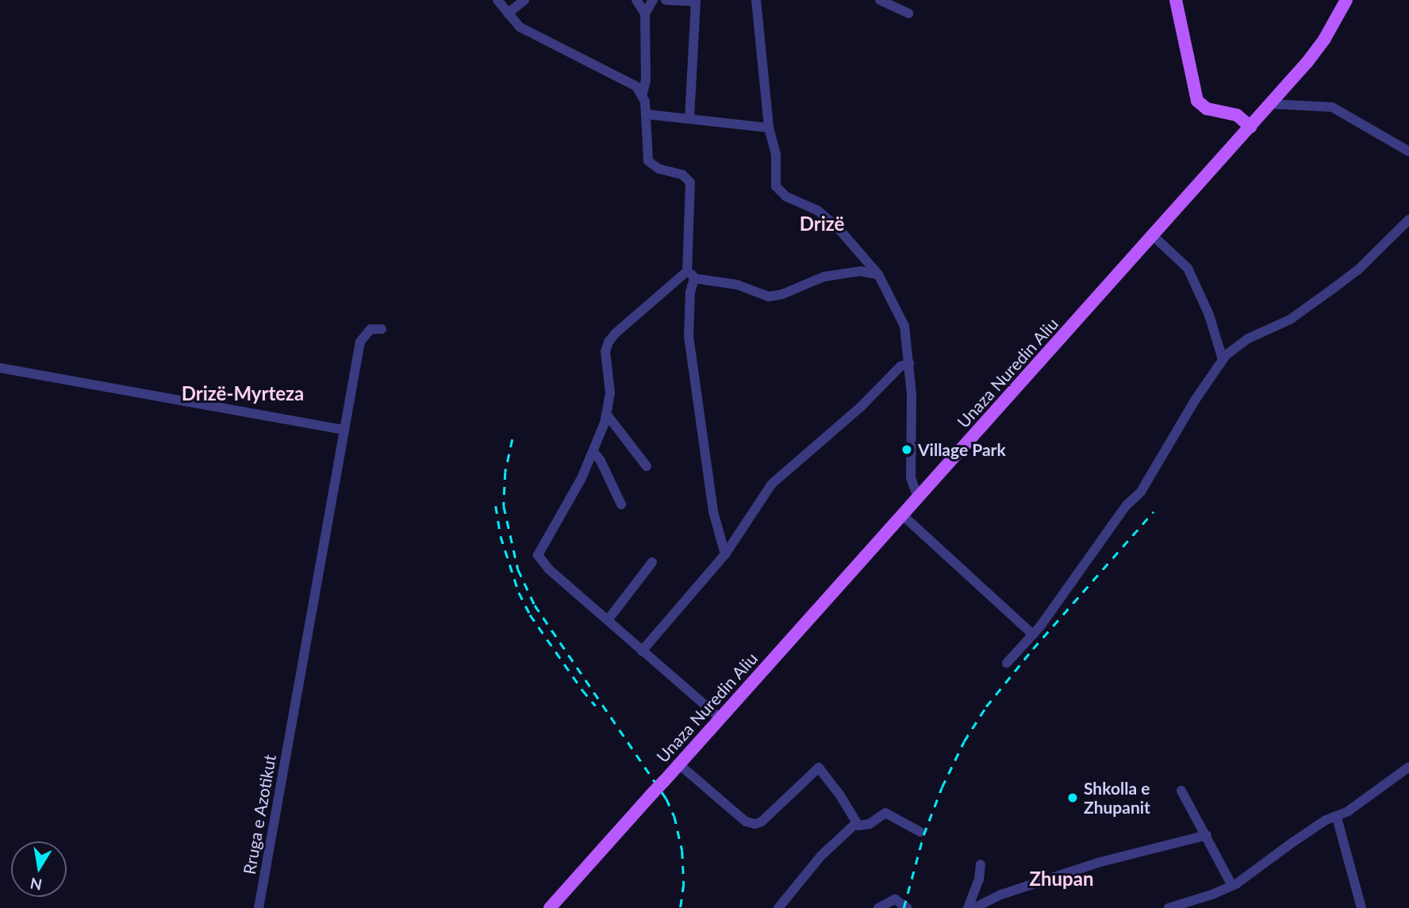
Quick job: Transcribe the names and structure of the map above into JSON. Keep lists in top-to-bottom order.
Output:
{
  "streets": {
    "main road": ["Unaza Nuredin Aliu"],
    "street": ["Rruga e Azotikut"]
  },
  "districts": ["Drizë", "Drizë-Myrteza", "Zhupan"],
  "places": ["Village Park", "Shkolla e Zhupanit"],
  "north": "bottom"
}
